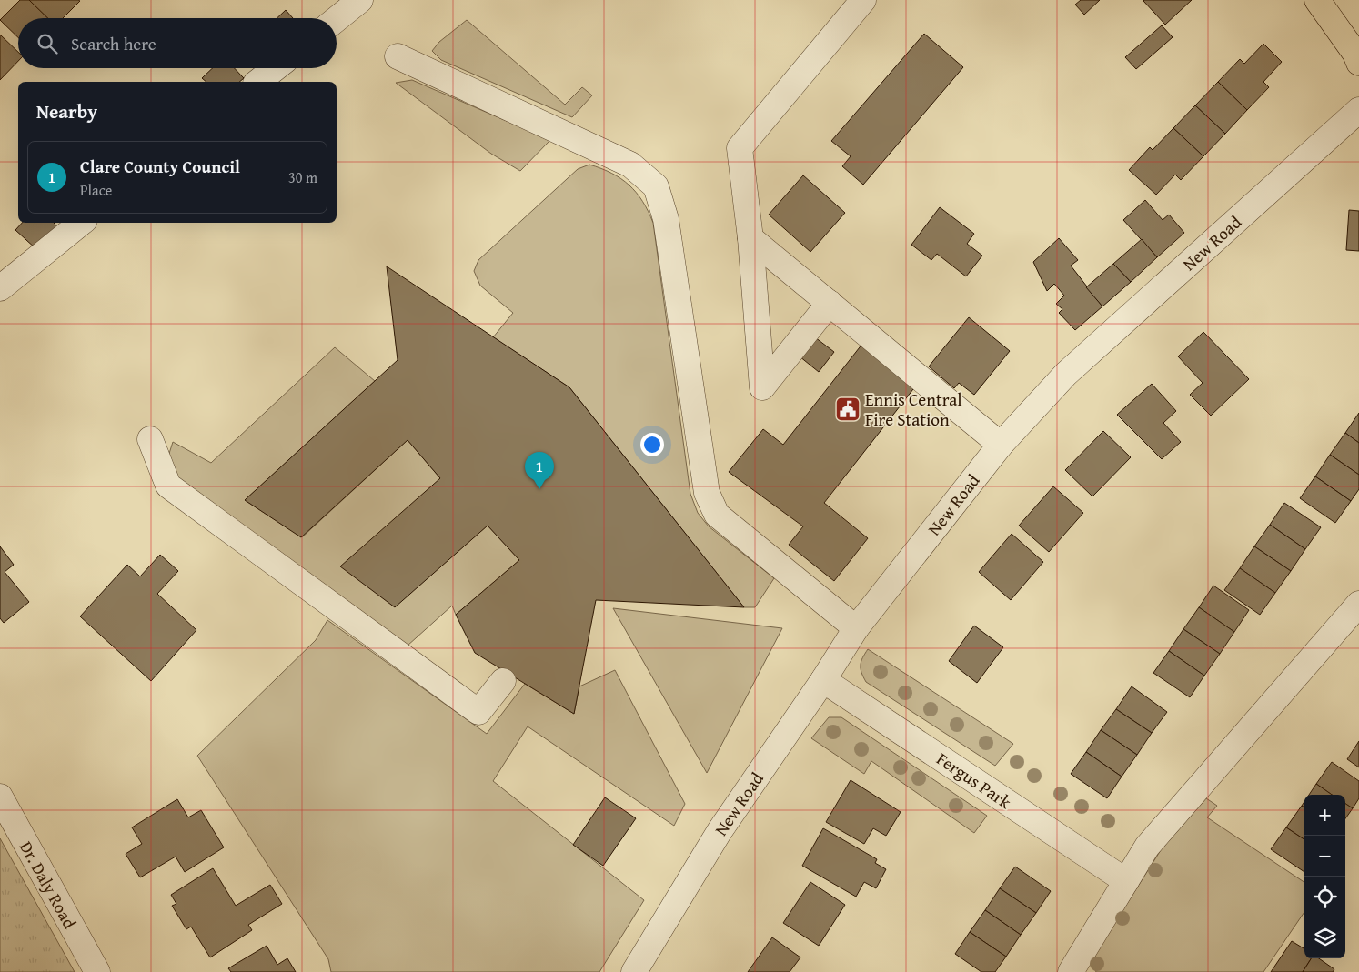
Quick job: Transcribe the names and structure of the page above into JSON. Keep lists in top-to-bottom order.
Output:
{
  "streets": {
    "street": ["New Road", "Fergus Park", "Dr. Daly Road"]
  },
  "crossings": [
    ["New Road", "Fergus Park"]
  ],
  "places": {
    "public building": ["Ennis Central Fire Station"]
  },
  "page": {
    "search": "Search here",
    "heading": "Nearby",
    "list": [
      {
        "mark": "1",
        "name": "Clare County Council",
        "note": "Place",
        "value": "30 m"
      }
    ],
    "pins": "1",
    "map_buttons": ["+", "−"]
  }
}
